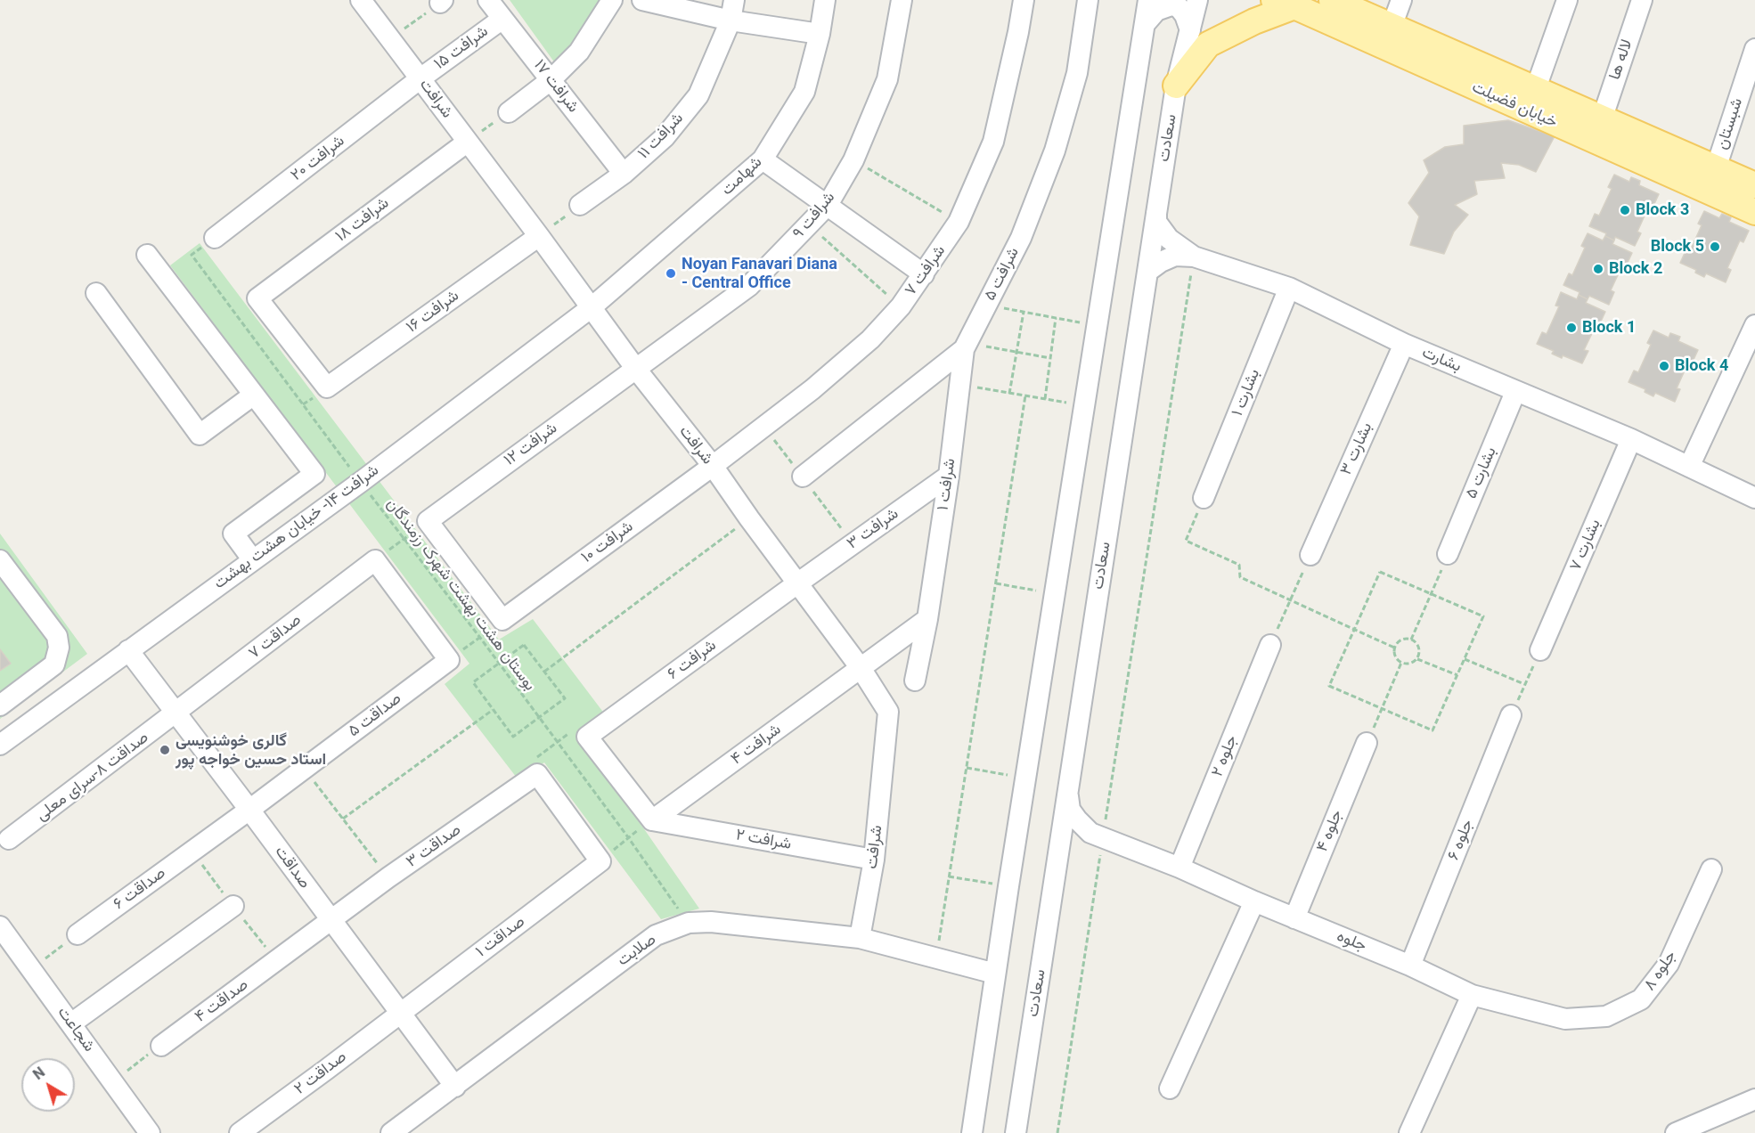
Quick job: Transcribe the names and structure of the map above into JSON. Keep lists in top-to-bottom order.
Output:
{
  "streets": {
    "main road": ["خیابان فضیلت"],
    "street": [
      "شرافت ۱۵",
      "لاله ها",
      "شرافت ۱۷",
      "شرافت",
      "شبستان",
      "شرافت ۱۱",
      "سعادت",
      "شرافت ۲۰",
      "شهامت",
      "شرافت ۹",
      "شرافت ۱۸",
      "شرافت ۷",
      "شرافت ۵",
      "شرافت ۱۶",
      "بشارت",
      "بشارت ۱",
      "شرافت ۱۲",
      "بشارت ۳",
      "بشارت ۵",
      "شرافت ۱",
      "شرافت ۱۴- خیابان هشت بهشت",
      "شرافت ۳",
      "شرافت ۱۰",
      "بشارت ۷",
      "صداقت ۷",
      "شرافت ۶",
      "صداقت ۵",
      "شرافت ۴",
      "جلوه ۲",
      "صداقت ۸-سرای معلی",
      "جلوه ۴",
      "شرافت ۲",
      "جلوه ۶",
      "صداقت ۳",
      "صداقت",
      "صداقت ۶",
      "صداقت ۱",
      "جلوه",
      "صلابت",
      "جلوه ۸",
      "صداقت ۴",
      "شجاعت",
      "صداقت ۲"
    ],
    "path": ["بوستان هشت بهشت شهرک رزمندگان"]
  },
  "crossings": [
    ["شرافت ۱۵", "شرافت ۱۷"],
    ["شرافت ۱۵", "شرافت"],
    ["شرافت ۱۵", "شرافت ۲۰"],
    ["لاله ها", "خیابان فضیلت"],
    ["شرافت ۱۷", "شرافت ۱۱"],
    ["شرافت", "شرافت ۲۰"],
    ["شرافت", "شهامت"],
    ["شرافت", "شرافت ۹"],
    ["شرافت", "شرافت ۱۸"],
    ["شرافت", "شرافت ۷"],
    ["شرافت", "شرافت ۱۶"],
    ["شرافت", "شرافت ۱۲"],
    ["شرافت", "شرافت ۱۴- خیابان هشت بهشت"],
    ["شرافت", "شرافت ۳"],
    ["شرافت", "شرافت ۱۰"],
    ["شرافت", "شرافت ۶"],
    ["شرافت", "شرافت ۴"],
    ["شرافت", "شرافت ۲"],
    ["شرافت", "صلابت"],
    ["خیابان فضیلت", "شبستان"],
    ["شرافت ۲۰", "بوستان هشت بهشت شهرک رزمندگان"],
    ["شهامت", "شرافت ۱۴- خیابان هشت بهشت"],
    ["شرافت ۹", "شرافت ۱۲"],
    ["شرافت ۱۸", "شرافت ۱۶"],
    ["شرافت ۷", "شرافت ۱۰"],
    ["شرافت ۵", "شرافت ۱"],
    ["بشارت", "بشارت ۱"],
    ["بشارت", "بشارت ۳"],
    ["بشارت", "بشارت ۵"],
    ["بشارت", "بشارت ۷"],
    ["شرافت ۱", "شرافت ۳"],
    ["شرافت ۱۴- خیابان هشت بهشت", "بوستان هشت بهشت شهرک رزمندگان"],
    ["شرافت ۱۴- خیابان هشت بهشت", "صداقت"],
    ["شرافت ۳", "شرافت ۶"],
    ["بوستان هشت بهشت شهرک رزمندگان", "صلابت"],
    ["صداقت ۷", "صداقت ۸-سرای معلی"],
    ["صداقت ۷", "صداقت"],
    ["صداقت ۵", "صداقت"],
    ["صداقت ۵", "صداقت ۶"],
    ["شرافت ۴", "شرافت ۲"],
    ["جلوه ۲", "جلوه"],
    ["صداقت ۸-سرای معلی", "صداقت"],
    ["جلوه ۴", "جلوه"],
    ["جلوه ۶", "جلوه"],
    ["صداقت ۳", "صداقت"],
    ["صداقت ۳", "صداقت ۴"],
    ["صداقت", "صداقت ۶"],
    ["صداقت", "صداقت ۱"],
    ["صداقت", "صلابت"],
    ["صداقت", "صداقت ۴"],
    ["صداقت", "صداقت ۲"],
    ["صداقت ۱", "صداقت ۲"],
    ["جلوه", "جلوه ۸"]
  ],
  "places": [
    "Block 3",
    "Block 5",
    "Block 2",
    "Noyan Fanavari Diana - Central Office",
    "Block 1",
    "Block 4",
    "گالری خوشنویسی استاد حسین خواجه پور"
  ],
  "north": "top left"
}
